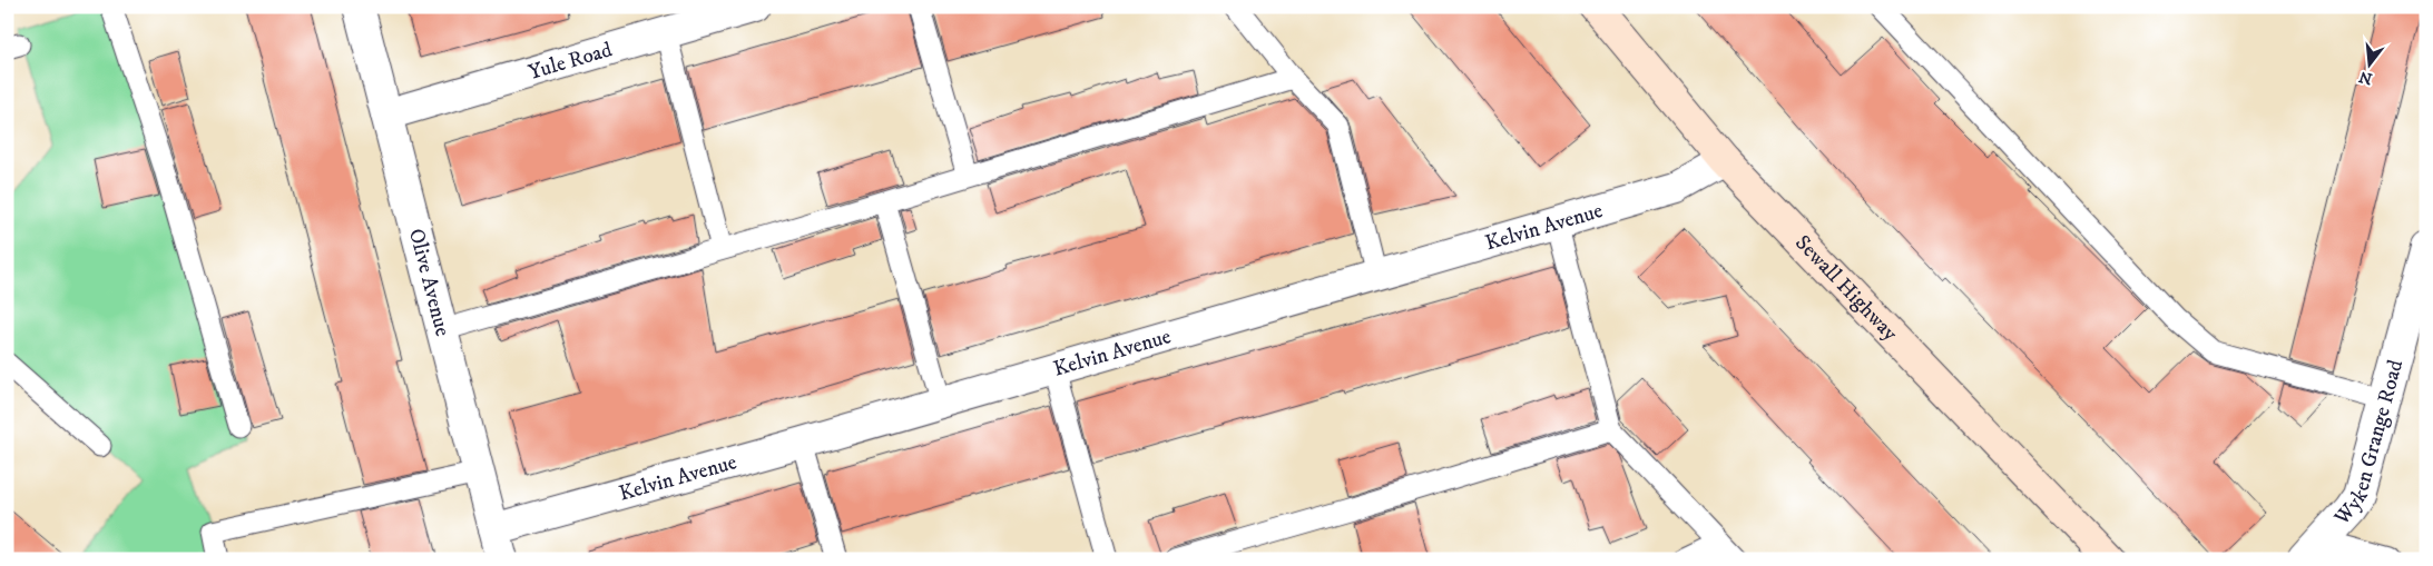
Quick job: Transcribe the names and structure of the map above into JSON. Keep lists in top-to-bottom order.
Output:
{
  "streets": {
    "street": [
      "Yule Road",
      "Kelvin Avenue",
      "Olive Avenue",
      "Sewall Highway",
      "Wyken Grange Road"
    ]
  },
  "crossings": [
    ["Yule Road", "Olive Avenue"],
    ["Kelvin Avenue", "Olive Avenue"],
    ["Kelvin Avenue", "Sewall Highway"]
  ],
  "north": "bottom"
}
